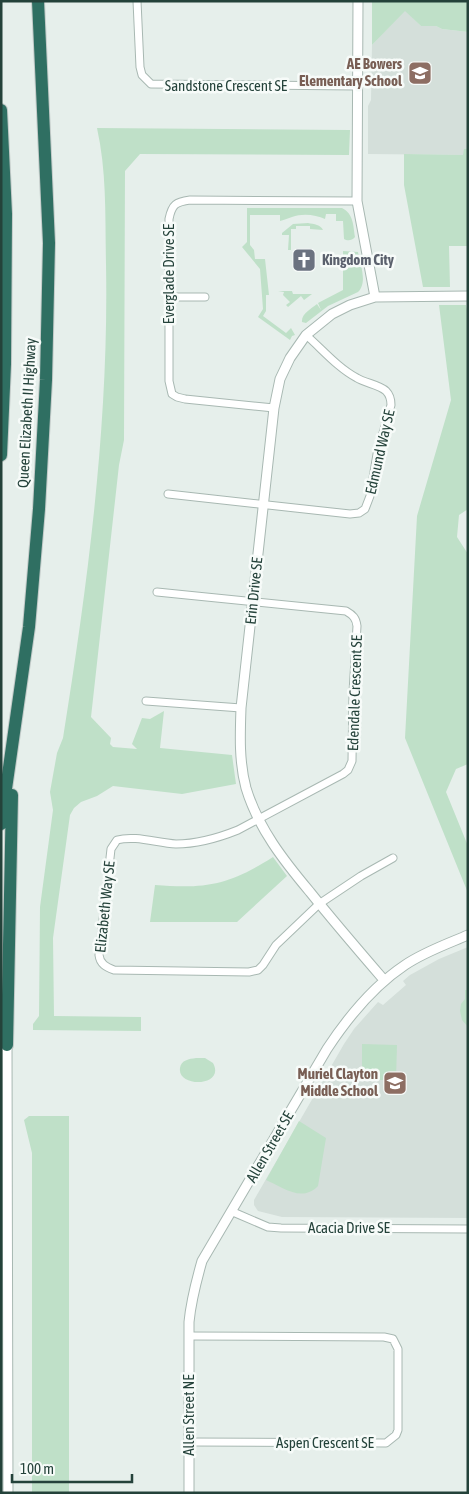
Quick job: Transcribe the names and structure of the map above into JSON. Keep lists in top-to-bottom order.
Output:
{
  "streets": {
    "highway": ["Queen Elizabeth II Highway"],
    "street": [
      "Sandstone Crescent SE",
      "Everglade Drive SE",
      "Edmund Way SE",
      "Erin Drive SE",
      "Edendale Crescent SE",
      "Elizabeth Way SE",
      "Allen Street SE",
      "Acacia Drive SE",
      "Allen Street NE",
      "Aspen Crescent SE"
    ]
  },
  "crossings": [
    ["Everglade Drive SE", "Erin Drive SE"],
    ["Edmund Way SE", "Erin Drive SE"],
    ["Erin Drive SE", "Edendale Crescent SE"],
    ["Erin Drive SE", "Elizabeth Way SE"],
    ["Erin Drive SE", "Allen Street SE"],
    ["Edendale Crescent SE", "Elizabeth Way SE"],
    ["Allen Street SE", "Acacia Drive SE"],
    ["Allen Street SE", "Allen Street NE"],
    ["Allen Street SE", "Aspen Crescent SE"],
    ["Allen Street NE", "Aspen Crescent SE"]
  ],
  "places": {
    "school or university": ["AE Bowers Elementary School", "Muriel Clayton Middle School"],
    "church": ["Kingdom City"]
  },
  "scale_bar": "100 m"
}
